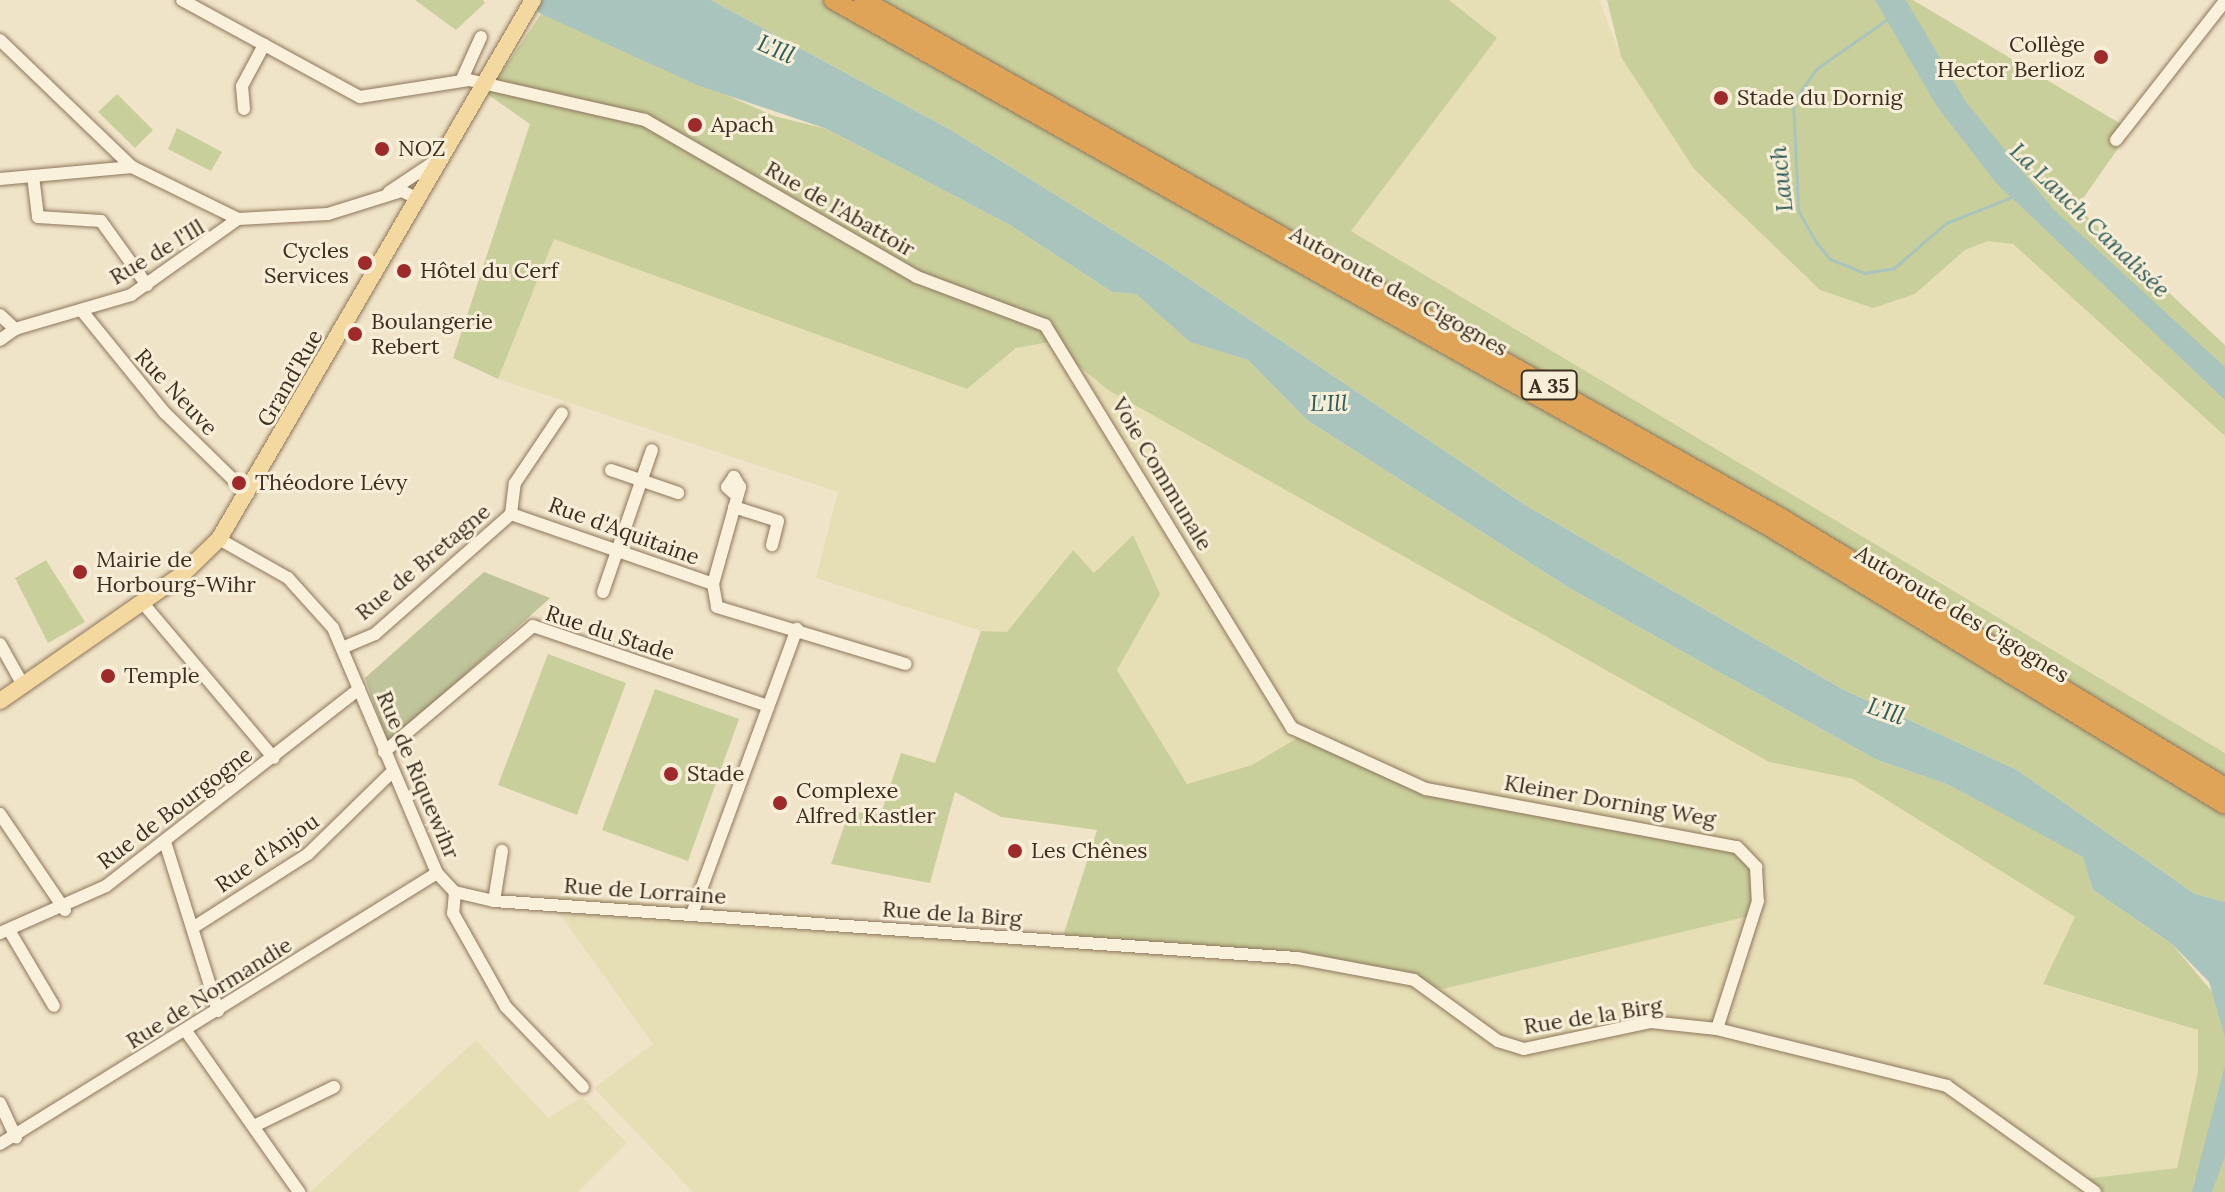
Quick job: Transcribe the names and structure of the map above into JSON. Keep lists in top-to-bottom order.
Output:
{
  "streets": {
    "highway": ["Autoroute des Cigognes", "A 35"],
    "main road": ["Grand'Rue"],
    "street": [
      "Rue de l'Abattoir",
      "Rue de l'Ill",
      "Rue Neuve",
      "Voie Communale",
      "Rue d'Aquitaine",
      "Rue de Bretagne",
      "Rue du Stade",
      "Rue de Riquewihr",
      "Kleiner Dorning Weg",
      "Rue de Bourgogne",
      "Rue d'Anjou",
      "Rue de Lorraine",
      "Rue de la Birg",
      "Rue de Normandie"
    ]
  },
  "crossings": [
    ["Rue de l'Abattoir", "Grand'Rue"],
    ["Rue de l'Abattoir", "Voie Communale"],
    ["Rue de l'Ill", "Rue Neuve"],
    ["Grand'Rue", "Rue Neuve"],
    ["Grand'Rue", "Rue de Riquewihr"],
    ["Voie Communale", "Kleiner Dorning Weg"],
    ["Rue d'Aquitaine", "Rue de Bretagne"],
    ["Rue de Bretagne", "Rue de Riquewihr"],
    ["Rue du Stade", "Rue de Riquewihr"],
    ["Rue de Riquewihr", "Rue de Bourgogne"],
    ["Rue de Riquewihr", "Rue d'Anjou"],
    ["Rue de Riquewihr", "Rue de Lorraine"],
    ["Rue de Riquewihr", "Rue de Normandie"],
    ["Kleiner Dorning Weg", "Rue de la Birg"],
    ["Rue de Lorraine", "Rue de la Birg"]
  ],
  "water": ["L'Ill", "Lauch", "La Lauch Canalisée"],
  "places": [
    "Collège Hector Berlioz",
    "Stade du Dornig",
    "Apach",
    "NOZ",
    "Cycles Services",
    "Hôtel du Cerf",
    "Boulangerie Rebert",
    "Théodore Lévy",
    "Mairie de Horbourg-Wihr",
    "Temple",
    "Stade",
    "Complexe Alfred Kastler",
    "Les Chênes"
  ]
}
